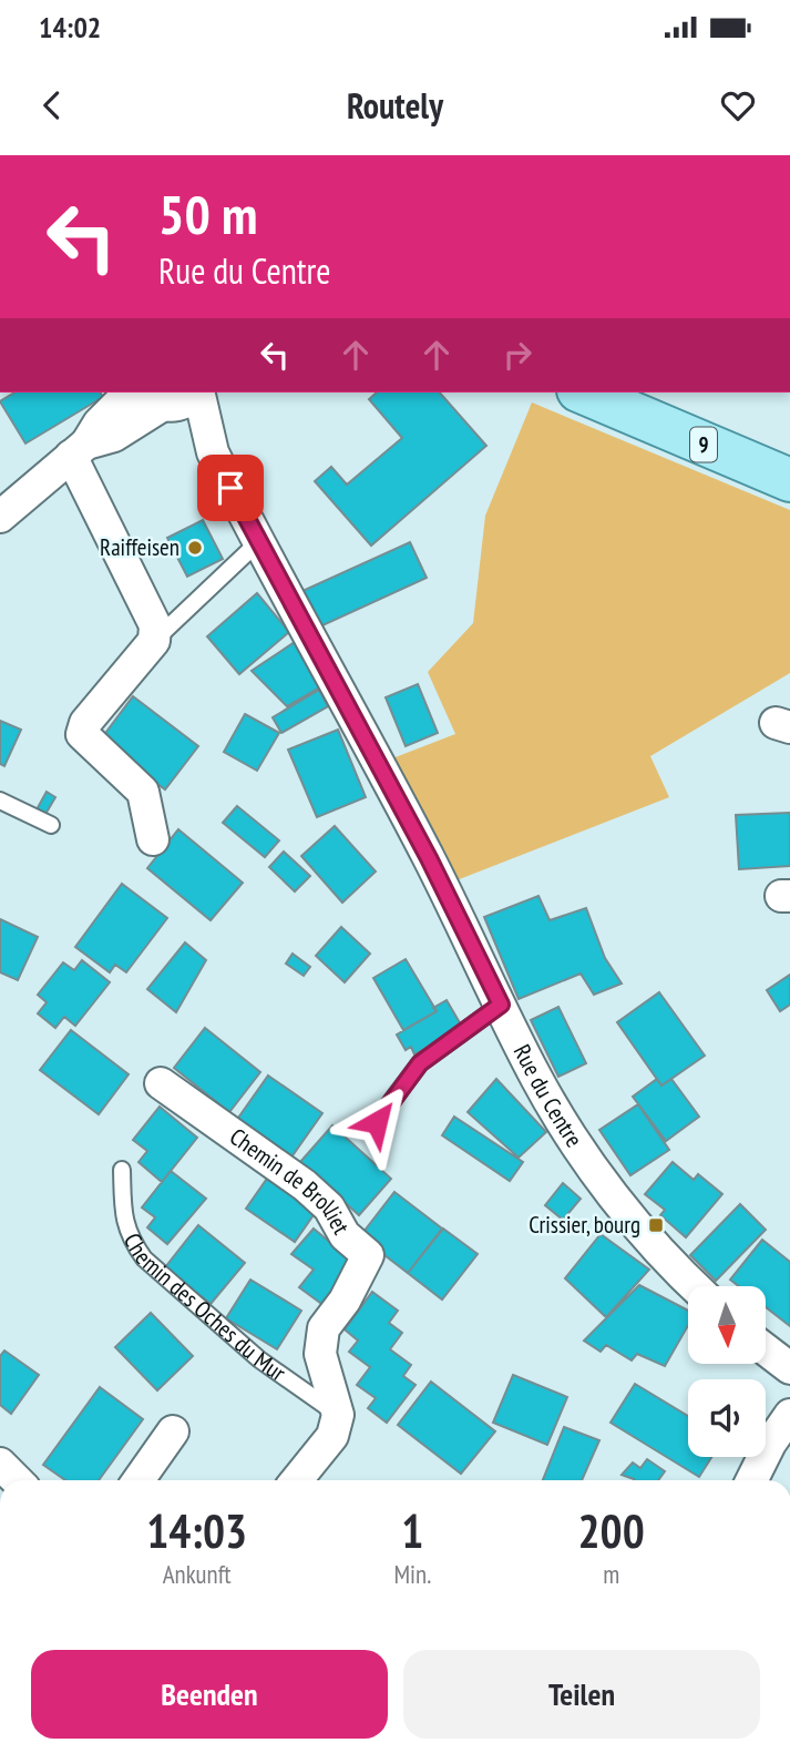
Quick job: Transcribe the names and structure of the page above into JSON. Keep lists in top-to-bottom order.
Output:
{
  "streets": {
    "main road": ["9"],
    "street": ["Rue du Centre", "Chemin de Brolliet", "Chemin des Oches du Mur"]
  },
  "crossings": [
    ["Chemin de Brolliet", "Chemin des Oches du Mur"]
  ],
  "places": {
    "other": ["Raiffeisen"],
    "transit": ["Crissier, bourg"]
  },
  "north": "bottom",
  "page": {
    "status": "14:02",
    "header": "Routely",
    "turn": ["50 m", "Rue du Centre"],
    "eta": [
      "14:03",
      "Ankunft",
      "1",
      "Min.",
      "200",
      "m"
    ],
    "buttons": ["Beenden", "Teilen"]
  }
}
